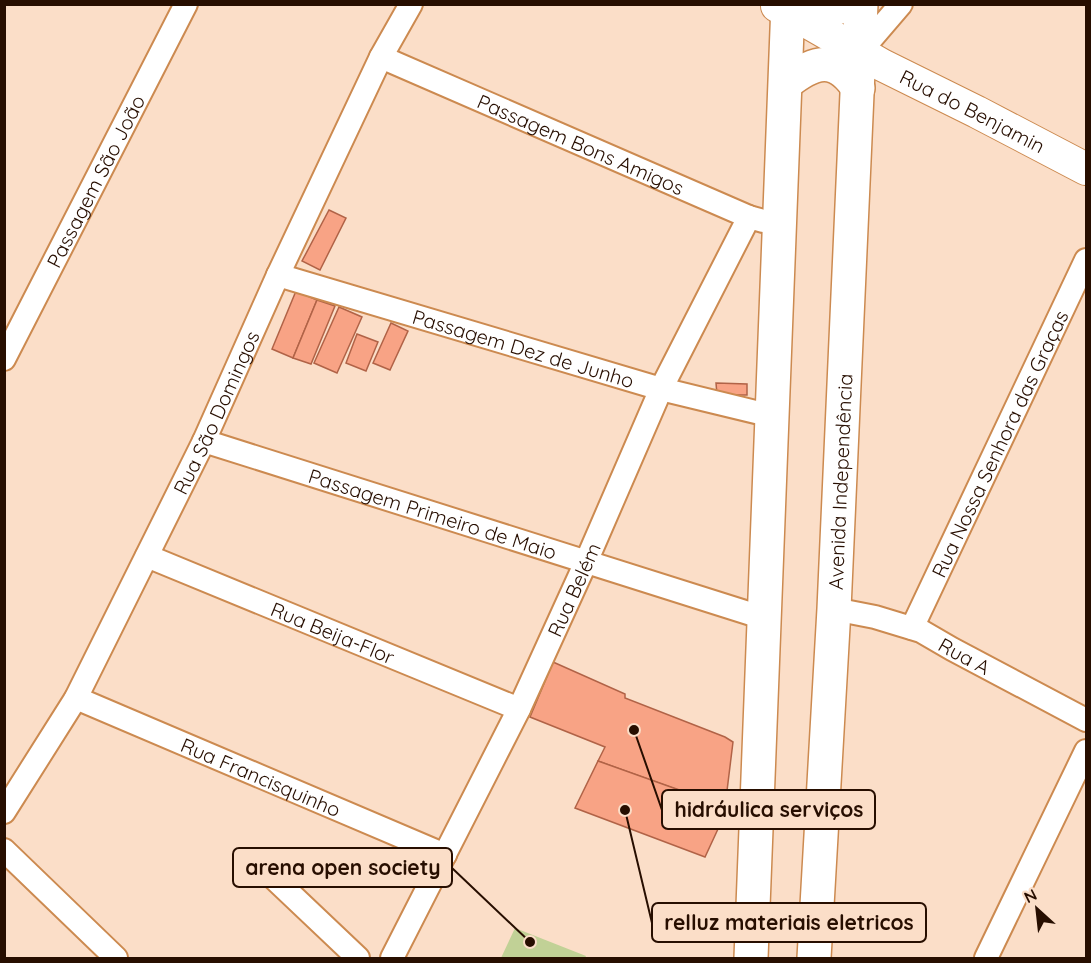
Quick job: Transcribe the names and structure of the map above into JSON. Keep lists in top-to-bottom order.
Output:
{
  "streets": {
    "main road": ["Rua do Benjamin", "Avenida Independência"],
    "street": [
      "Passagem Bons Amigos",
      "Passagem São João",
      "Passagem Dez de Junho",
      "Rua São Domingos",
      "Rua Nossa Senhora das Graças",
      "Passagem Primeiro de Maio",
      "Rua Belém",
      "Rua Beija-Flor",
      "Rua A",
      "Rua Francisquinho"
    ]
  },
  "crossings": [
    ["Rua do Benjamin", "Avenida Independência"],
    ["Passagem Bons Amigos", "Rua São Domingos"],
    ["Passagem Bons Amigos", "Rua Belém"],
    ["Passagem Dez de Junho", "Rua São Domingos"],
    ["Passagem Dez de Junho", "Rua Belém"],
    ["Rua São Domingos", "Passagem Primeiro de Maio"],
    ["Rua São Domingos", "Rua Beija-Flor"],
    ["Rua São Domingos", "Rua Francisquinho"],
    ["Rua Nossa Senhora das Graças", "Rua A"],
    ["Avenida Independência", "Rua A"],
    ["Passagem Primeiro de Maio", "Rua Belém"],
    ["Rua Belém", "Rua Beija-Flor"],
    ["Rua Belém", "Rua Francisquinho"]
  ],
  "places": ["hidráulica serviços", "relluz materiais eletricos", "arena open society"],
  "north": "top left"
}
